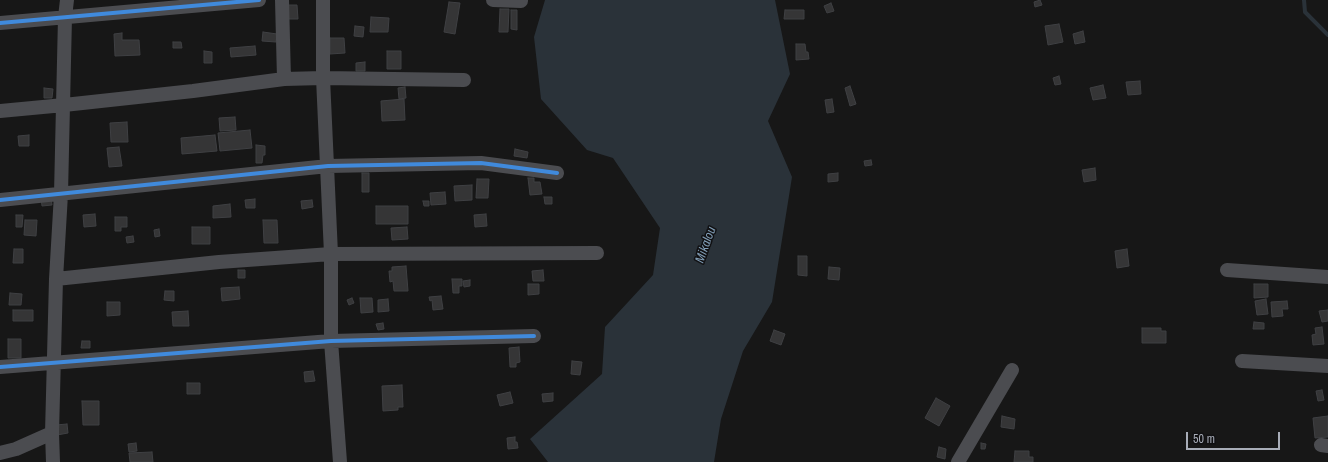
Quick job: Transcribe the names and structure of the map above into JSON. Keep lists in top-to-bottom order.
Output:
{
  "water": ["Mikalou"],
  "scale_bar": "50 m"
}
